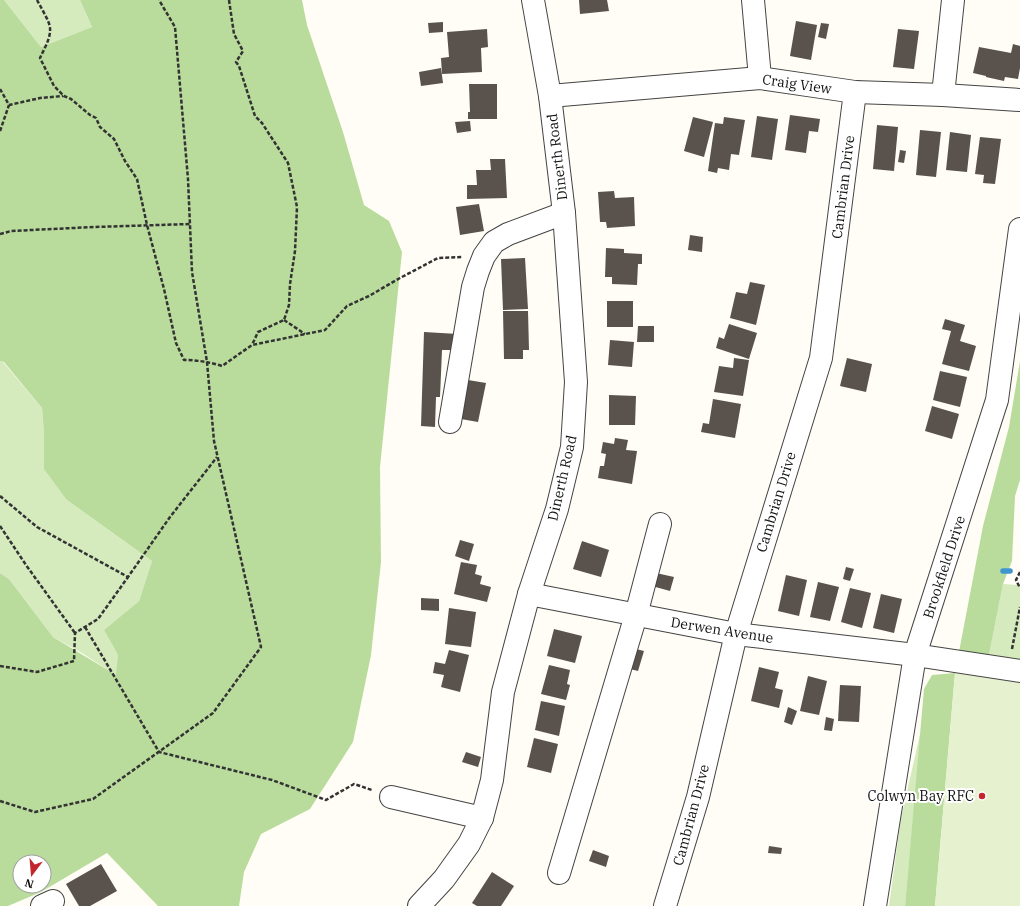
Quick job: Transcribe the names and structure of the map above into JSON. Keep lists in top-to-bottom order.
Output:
{
  "streets": {
    "street": [
      "Craig View",
      "Dinerth Road",
      "Cambrian Drive",
      "Brookfield Drive",
      "Derwen Avenue"
    ]
  },
  "crossings": [
    ["Craig View", "Dinerth Road"],
    ["Craig View", "Cambrian Drive"],
    ["Dinerth Road", "Derwen Avenue"],
    ["Cambrian Drive", "Derwen Avenue"],
    ["Brookfield Drive", "Derwen Avenue"]
  ],
  "places": ["Colwyn Bay RFC"],
  "north": "bottom"
}
